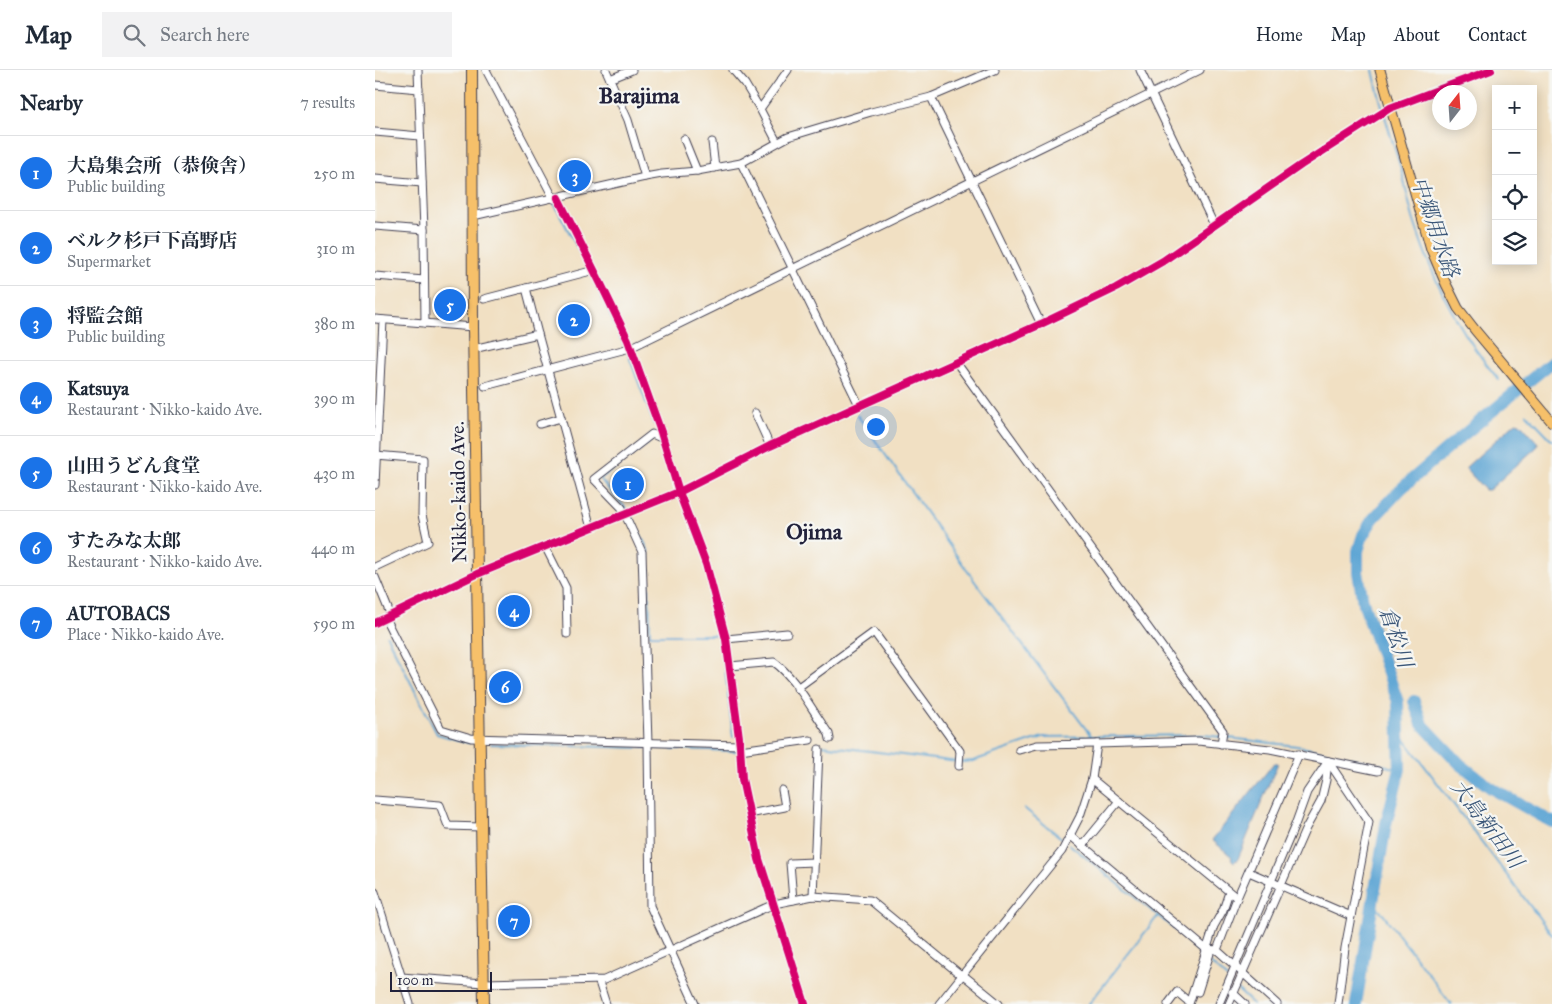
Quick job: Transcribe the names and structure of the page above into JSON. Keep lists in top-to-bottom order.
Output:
{
  "streets": {
    "highway": ["Nikko-kaido Ave."]
  },
  "districts": ["Barajima", "Ojima"],
  "water": ["中郷用水路", "倉松川", "大島新田川"],
  "scale_bar": "100 m",
  "north": "top",
  "page": {
    "header": "Map",
    "search": "Search here",
    "nav": [
      "Home",
      "Map",
      "About",
      "Contact"
    ],
    "heading": ["Nearby", "7 results"],
    "map_buttons": ["+", "−"],
    "list": [
      {
        "mark": "1",
        "name": "大島集会所（恭倹舎）",
        "note": "Public building",
        "value": "250 m"
      },
      {
        "mark": "2",
        "name": "ベルク杉戸下高野店",
        "note": "Supermarket",
        "value": "310 m"
      },
      {
        "mark": "3",
        "name": "将監会館",
        "note": "Public building",
        "value": "380 m"
      },
      {
        "mark": "4",
        "name": "Katsuya",
        "note": "Restaurant · Nikko-kaido Ave.",
        "value": "390 m"
      },
      {
        "mark": "5",
        "name": "山田うどん食堂",
        "note": "Restaurant · Nikko-kaido Ave.",
        "value": "430 m"
      },
      {
        "mark": "6",
        "name": "すたみな太郎",
        "note": "Restaurant · Nikko-kaido Ave.",
        "value": "440 m"
      },
      {
        "mark": "7",
        "name": "AUTOBACS",
        "note": "Place · Nikko-kaido Ave.",
        "value": "590 m"
      }
    ],
    "pins": [
      "3",
      "5",
      "2",
      "1",
      "4",
      "6",
      "7"
    ],
    "scale": "100 m"
  }
}
